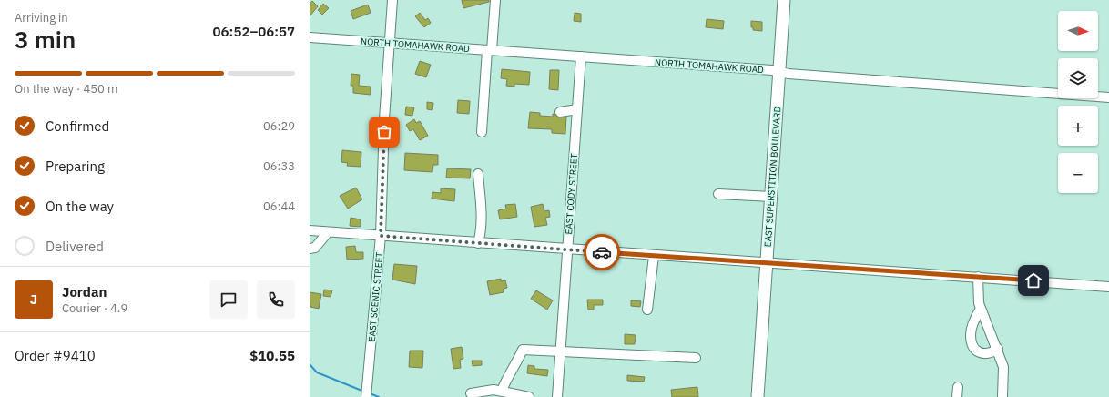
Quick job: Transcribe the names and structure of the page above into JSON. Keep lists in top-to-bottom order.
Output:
{
  "streets": {
    "main road": ["EAST SUPERSTITION BOULEVARD"],
    "street": ["NORTH TOMAHAWK ROAD", "EAST CODY STREET", "EAST SCENIC STREET"]
  },
  "crossings": [
    ["NORTH TOMAHAWK ROAD", "EAST SUPERSTITION BOULEVARD"],
    ["NORTH TOMAHAWK ROAD", "EAST CODY STREET"],
    ["NORTH TOMAHAWK ROAD", "EAST SCENIC STREET"]
  ],
  "north": "right",
  "page": {
    "heading": ["3 min", "Arriving in", "06:52–06:57"],
    "panel": [
      "Jordan",
      "Courier · 4.9",
      "Order #9410",
      "$10.55"
    ],
    "map_buttons": ["+", "−"],
    "bar": "On the way · 450 m",
    "list": [
      ["Confirmed", "06:29"],
      ["Preparing", "06:33"],
      ["On the way", "06:44"],
      "Delivered"
    ],
    "round": "J"
  }
}
